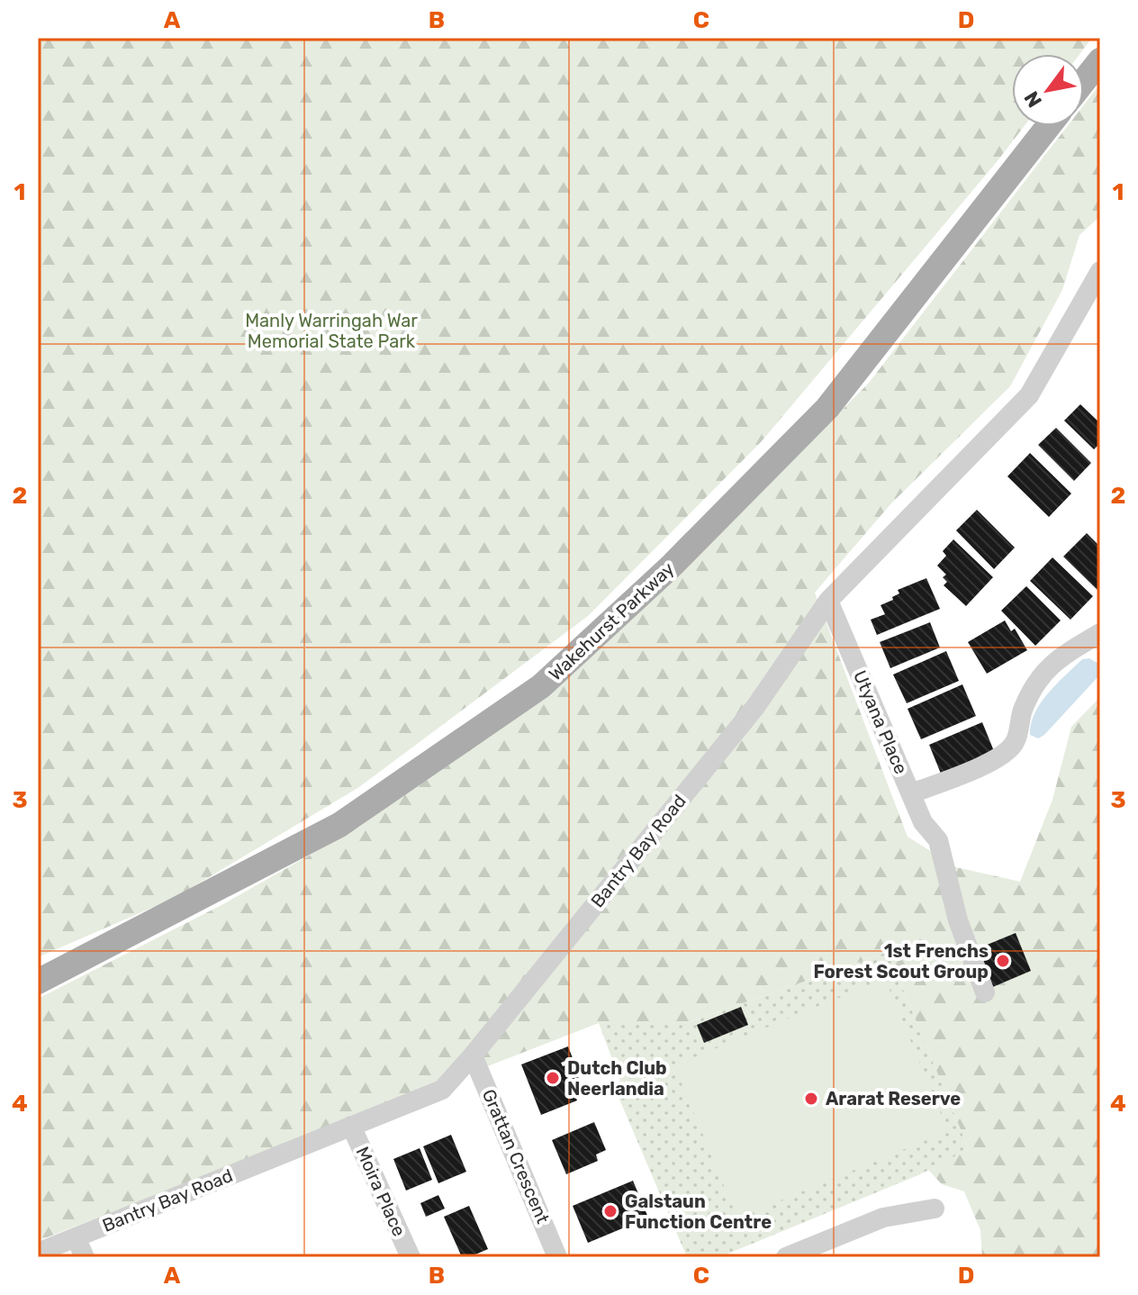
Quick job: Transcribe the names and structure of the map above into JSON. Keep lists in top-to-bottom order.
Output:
{
  "streets": {
    "main road": ["Wakehurst Parkway"],
    "street": [
      "Utyana Place",
      "Bantry Bay Road",
      "Grattan Crescent",
      "Moira Place"
    ]
  },
  "crossings": [
    ["Utyana Place", "Bantry Bay Road"],
    ["Bantry Bay Road", "Grattan Crescent"],
    ["Bantry Bay Road", "Moira Place"]
  ],
  "parks": ["Manly Warringah War Memorial State Park"],
  "places": [
    "1st Frenchs Forest Scout Group",
    "Dutch Club Neerlandia",
    "Ararat Reserve",
    "Galstaun Function Centre"
  ],
  "north": "bottom left",
  "grid": {
    "columns": [
      "A",
      "B",
      "C",
      "D"
    ],
    "rows": [
      "1",
      "2",
      "3",
      "4"
    ]
  }
}
